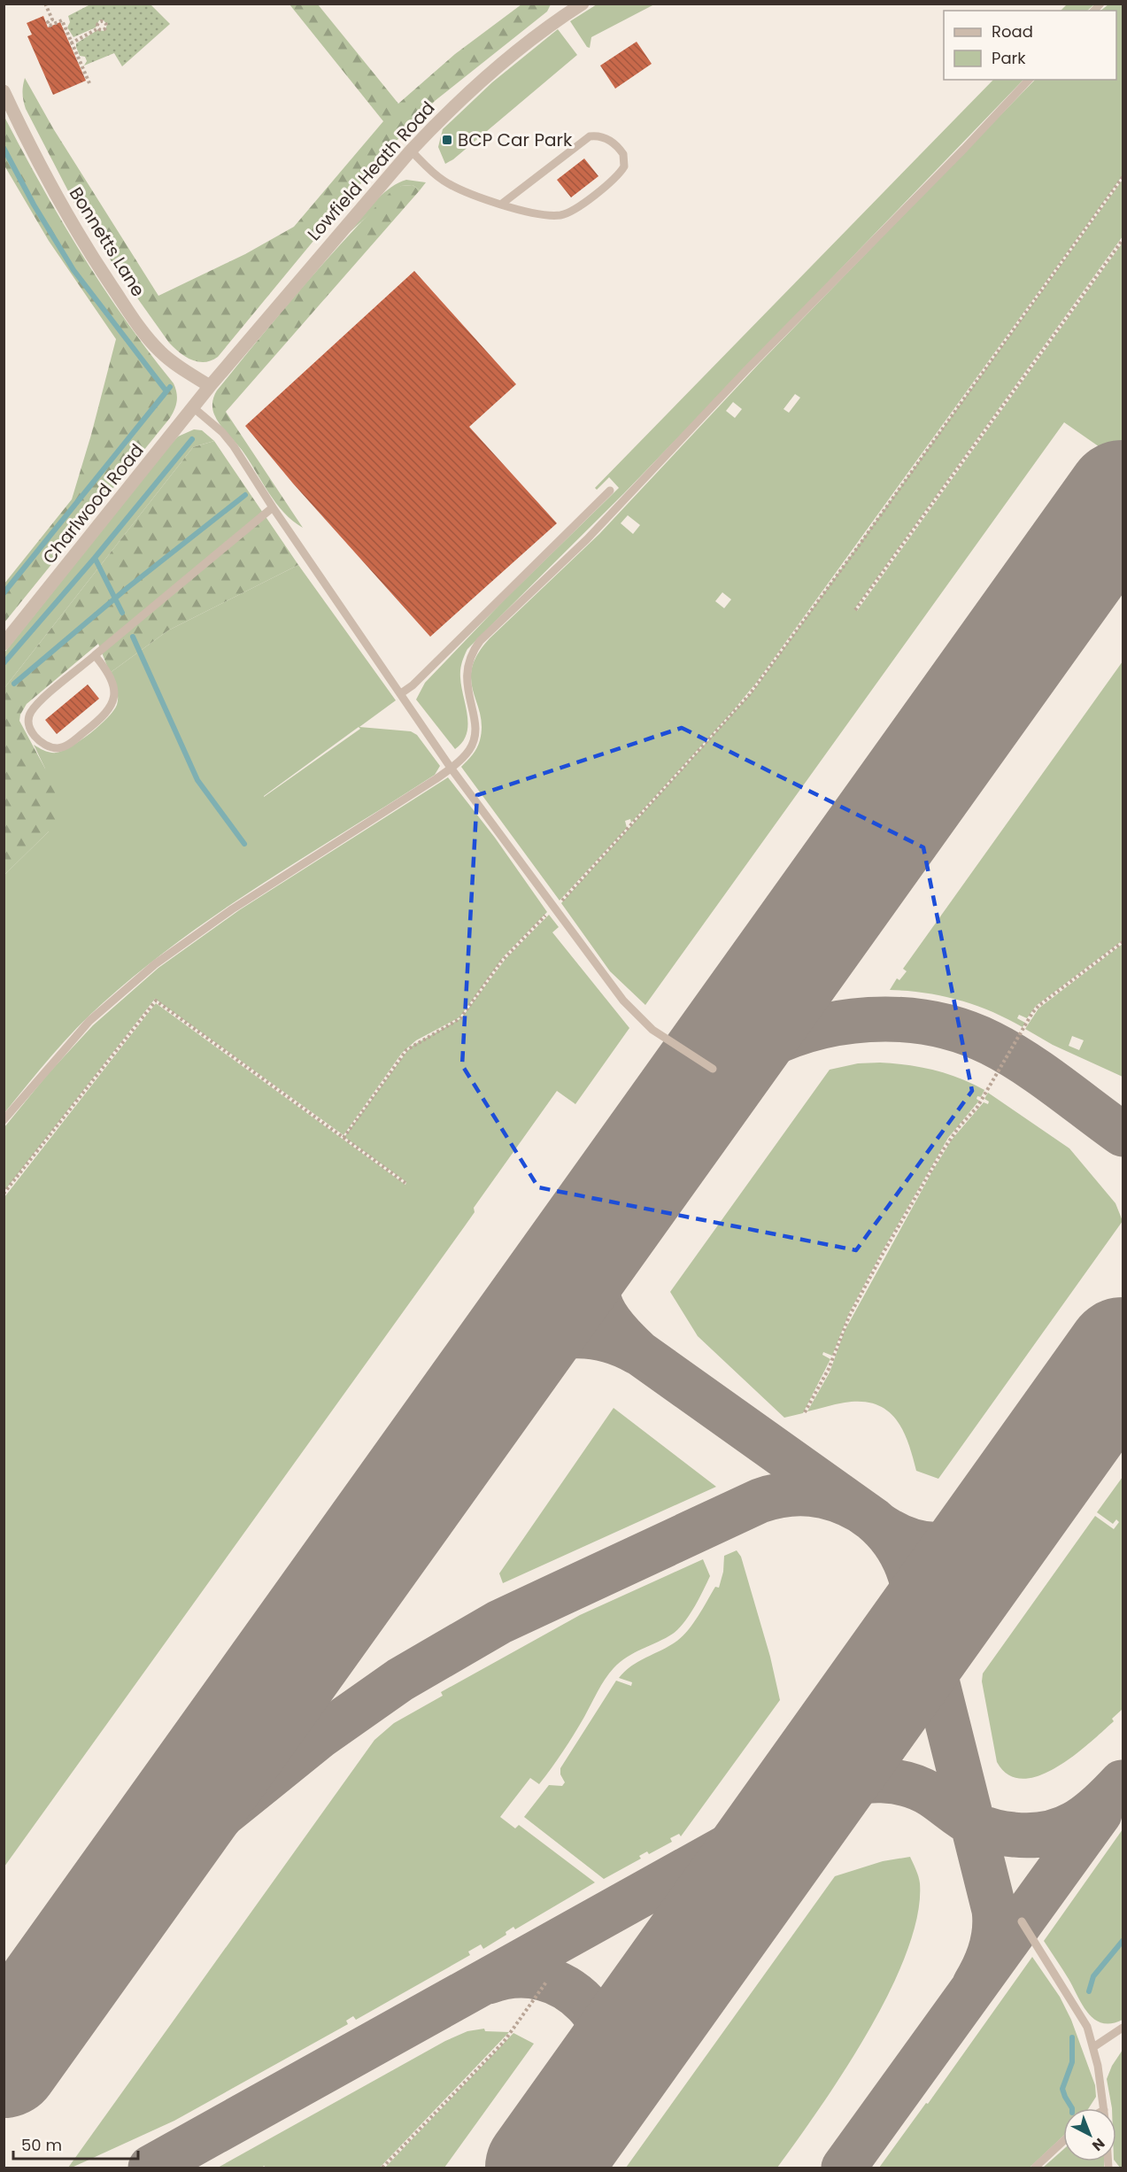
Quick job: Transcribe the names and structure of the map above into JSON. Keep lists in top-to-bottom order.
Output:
{
  "streets": {
    "street": ["Lowfield Heath Road", "Bonnetts Lane", "Charlwood Road"]
  },
  "crossings": [
    ["Lowfield Heath Road", "Bonnetts Lane"],
    ["Lowfield Heath Road", "Charlwood Road"],
    ["Bonnetts Lane", "Charlwood Road"]
  ],
  "places": {
    "transit": ["BCP Car Park"]
  },
  "legend": ["Road", "Park"],
  "scale_bar": "50 m",
  "north": "bottom right"
}
